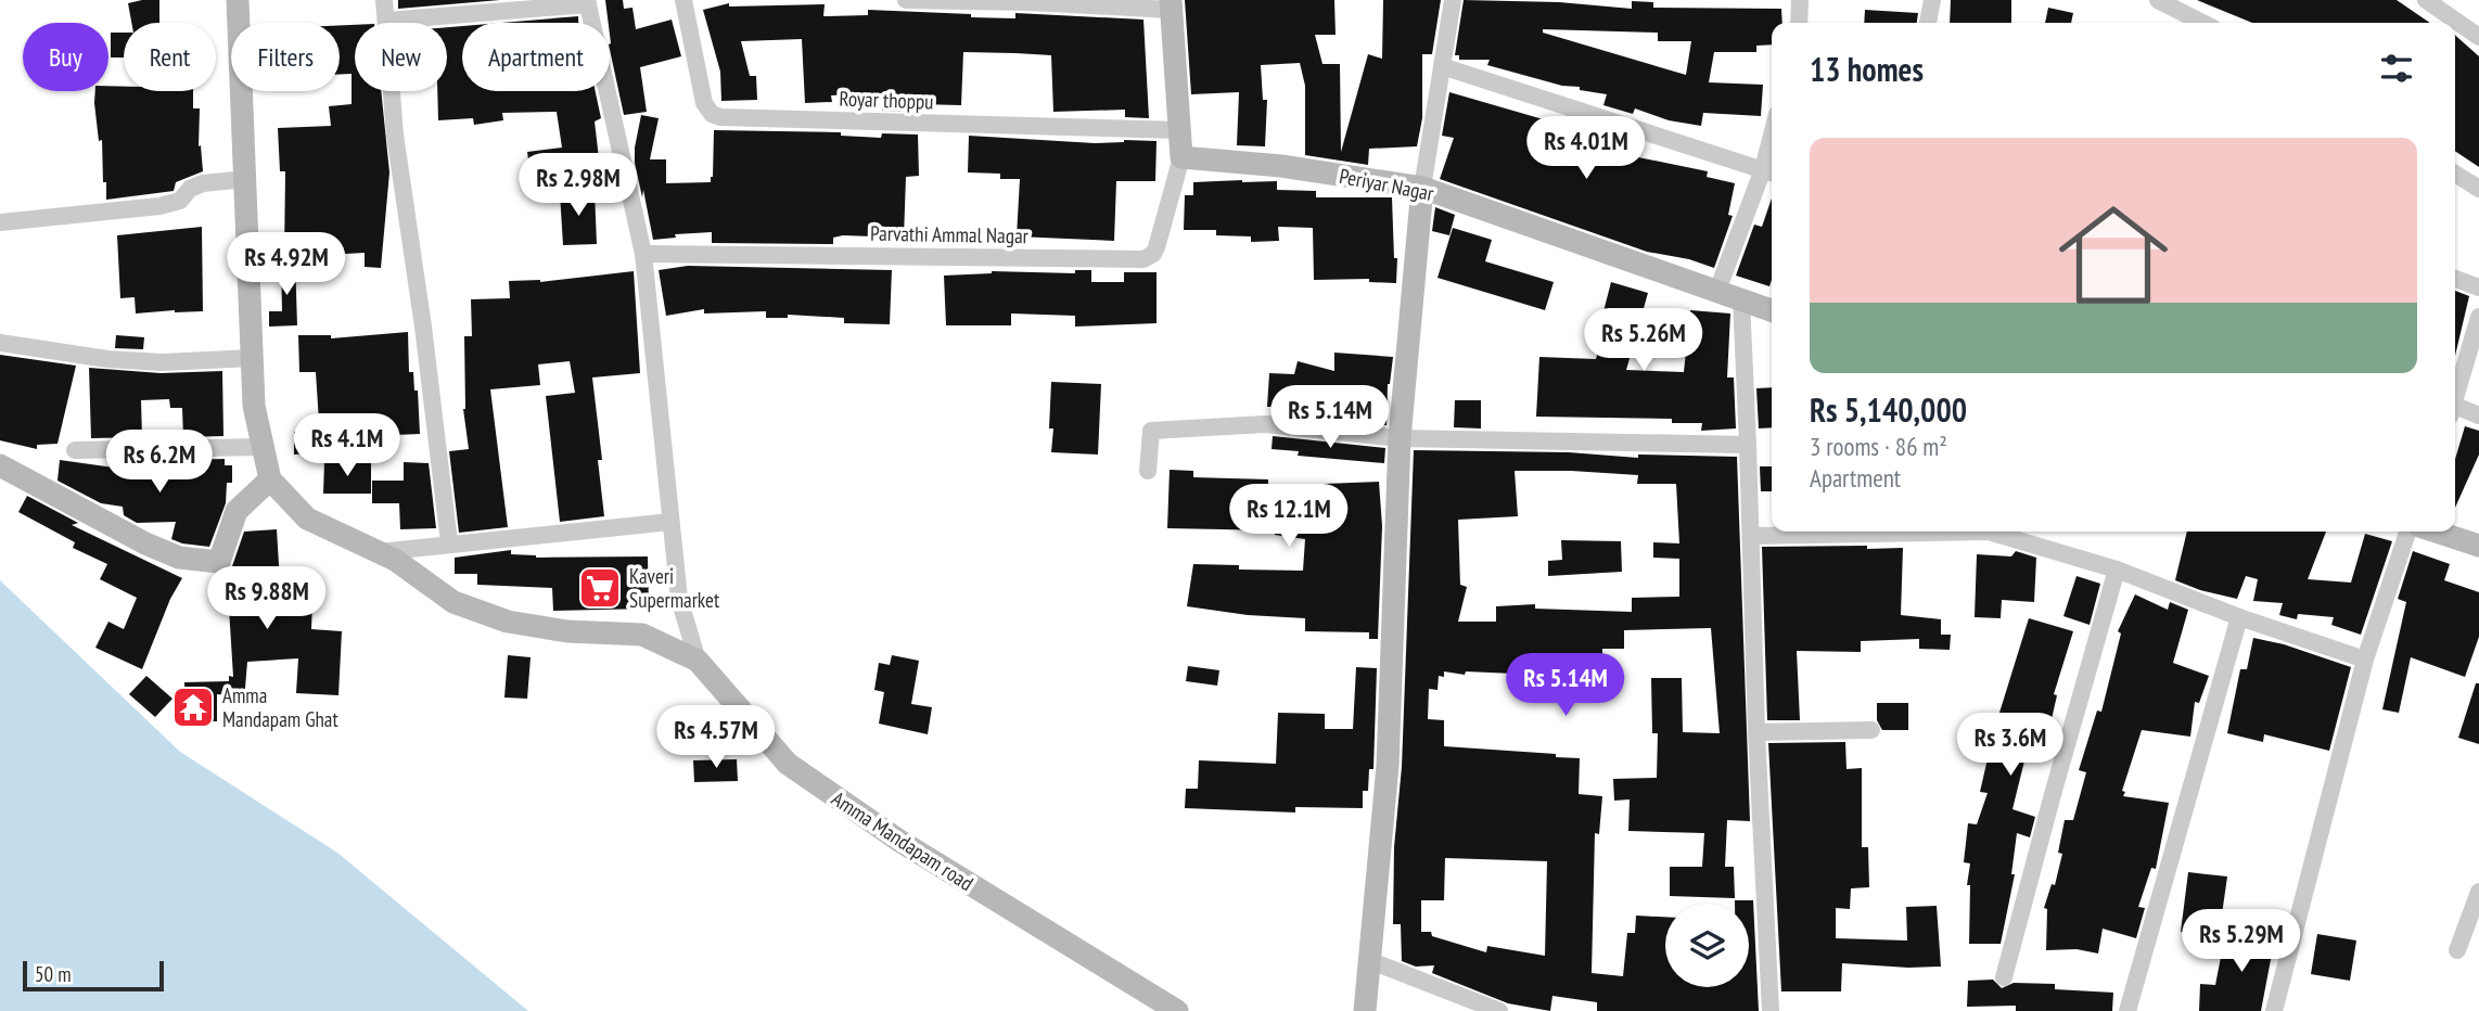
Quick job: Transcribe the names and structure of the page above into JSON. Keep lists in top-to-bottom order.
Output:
{
  "streets": {
    "street": [
      "Royar thoppu",
      "Periyar Nagar",
      "Parvathi Ammal Nagar",
      "Amma Mandapam road"
    ]
  },
  "crossings": [
    ["Periyar Nagar", "Parvathi Ammal Nagar"]
  ],
  "places": {
    "supermarket": ["Kaveri Supermarket"],
    "temple": ["Amma Mandapam Ghat"]
  },
  "scale_bar": "50 m",
  "page": {
    "chip": [
      "Buy",
      "Rent",
      "Filters",
      "New",
      "Apartment"
    ],
    "heading": "13 homes",
    "list": [
      {
        "name": "Rs 5,140,000",
        "note": "3 rooms · 86 m² · Apartment"
      }
    ],
    "price": [
      "Rs 4.01M",
      "Rs 2.98M",
      "Rs 4.92M",
      "Rs 5.26M",
      "Rs 5.14M",
      "Rs 4.1M",
      "Rs 6.2M",
      "Rs 12.1M",
      "Rs 9.88M",
      "Rs 5.14M",
      "Rs 4.57M",
      "Rs 3.6M",
      "Rs 5.29M"
    ],
    "scale": "50 m"
  }
}
